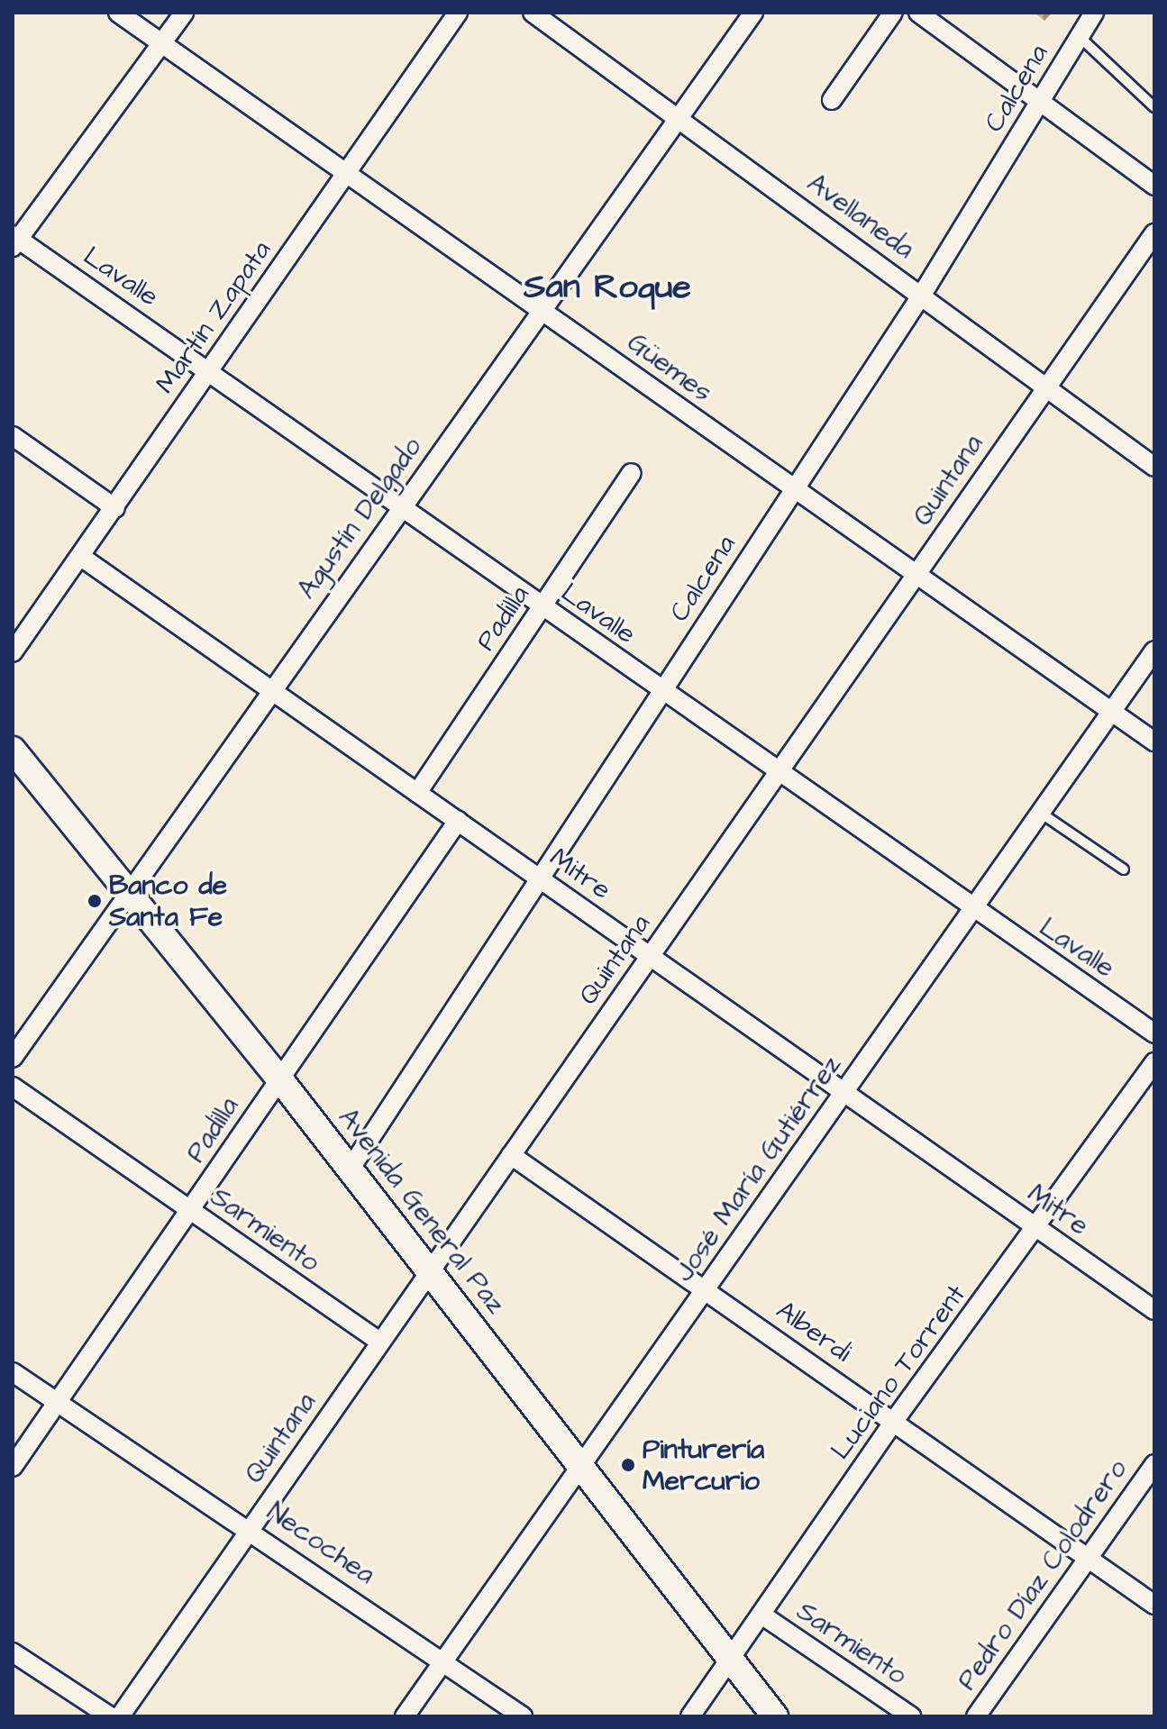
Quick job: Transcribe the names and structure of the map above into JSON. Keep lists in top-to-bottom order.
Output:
{
  "streets": {
    "main road": ["Avenida General Paz"],
    "street": [
      "Calcena",
      "Avellaneda",
      "Lavalle",
      "Martín Zapata",
      "Güemes",
      "Quintana",
      "Agustín Delgado",
      "Padilla",
      "Mitre",
      "José María Gutiérrez",
      "Sarmiento",
      "Alberdi",
      "Luciano Torrent",
      "Necochea",
      "Pedro Díaz Colodrero"
    ]
  },
  "crossings": [
    ["Calcena", "Avellaneda"],
    ["Calcena", "Lavalle"],
    ["Calcena", "Güemes"],
    ["Calcena", "Mitre"],
    ["Calcena", "Avenida General Paz"],
    ["Avellaneda", "Quintana"],
    ["Avellaneda", "Agustín Delgado"],
    ["Lavalle", "Martín Zapata"],
    ["Lavalle", "Quintana"],
    ["Lavalle", "Agustín Delgado"],
    ["Lavalle", "Padilla"],
    ["Lavalle", "José María Gutiérrez"],
    ["Martín Zapata", "Güemes"],
    ["Martín Zapata", "Mitre"],
    ["Güemes", "Quintana"],
    ["Güemes", "Agustín Delgado"],
    ["Güemes", "José María Gutiérrez"],
    ["Quintana", "Mitre"],
    ["Quintana", "Avenida General Paz"],
    ["Quintana", "Sarmiento"],
    ["Quintana", "Alberdi"],
    ["Quintana", "Necochea"],
    ["Agustín Delgado", "Mitre"],
    ["Agustín Delgado", "Avenida General Paz"],
    ["Padilla", "Mitre"],
    ["Padilla", "Avenida General Paz"],
    ["Padilla", "Sarmiento"],
    ["Padilla", "Necochea"],
    ["Mitre", "José María Gutiérrez"],
    ["Mitre", "Luciano Torrent"],
    ["José María Gutiérrez", "Avenida General Paz"],
    ["José María Gutiérrez", "Alberdi"],
    ["José María Gutiérrez", "Necochea"],
    ["Avenida General Paz", "Luciano Torrent"],
    ["Sarmiento", "Luciano Torrent"],
    ["Alberdi", "Luciano Torrent"],
    ["Alberdi", "Pedro Díaz Colodrero"]
  ],
  "districts": ["San Roque"],
  "places": ["Banco de Santa Fe", "Pinturería Mercurio"]
}
